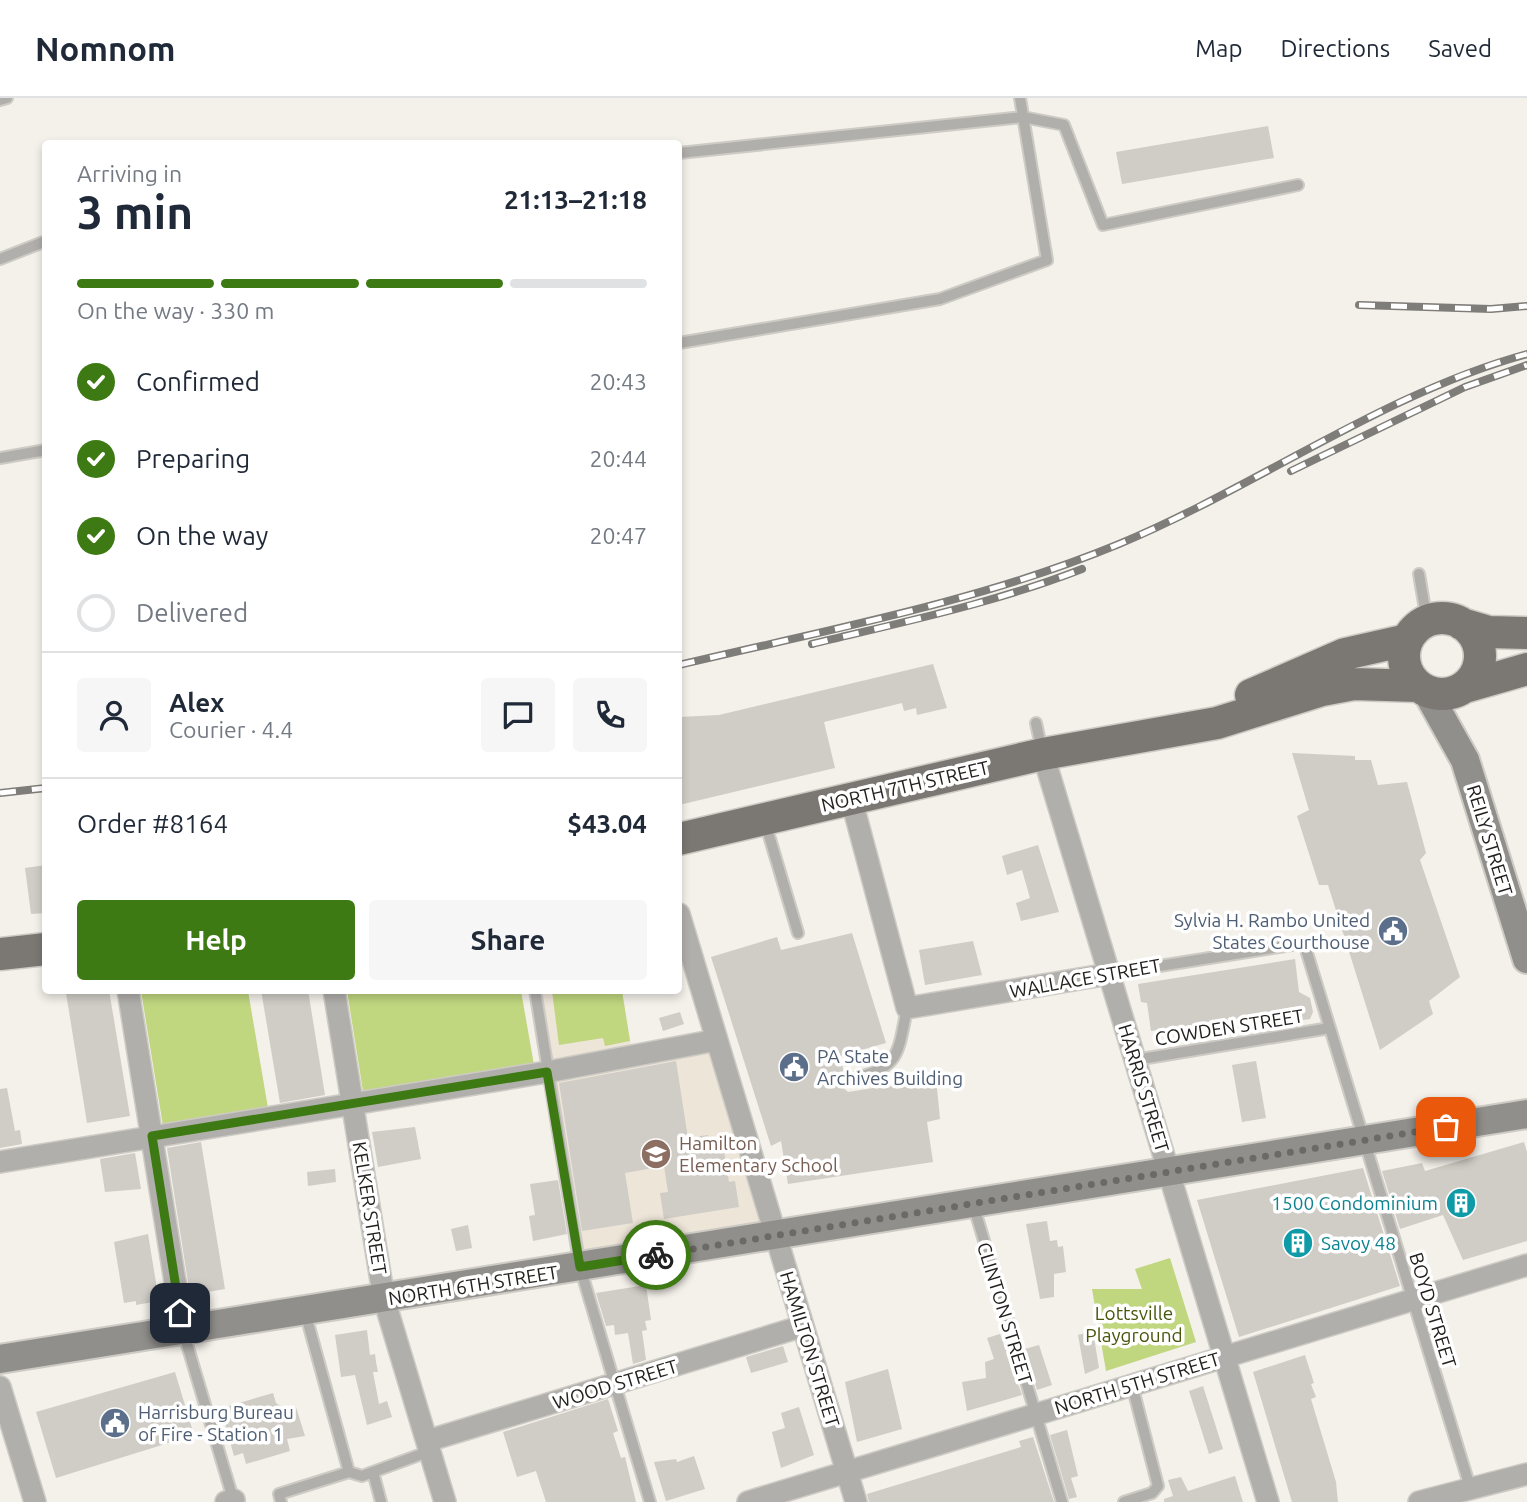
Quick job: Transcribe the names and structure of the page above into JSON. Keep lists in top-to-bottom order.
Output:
{
  "streets": {
    "main road": ["NORTH 7TH STREET", "REILY STREET", "NORTH 6TH STREET"],
    "street": [
      "WALLACE STREET",
      "HARRIS STREET",
      "KELKER STREET",
      "HAMILTON STREET",
      "NORTH 5TH STREET",
      "WOOD STREET"
    ],
    "lane": ["COWDEN STREET", "BOYD STREET", "CLINTON STREET"]
  },
  "crossings": [
    ["NORTH 7TH STREET", "REILY STREET"],
    ["NORTH 7TH STREET", "HARRIS STREET"],
    ["WALLACE STREET", "HARRIS STREET"],
    ["WALLACE STREET", "BOYD STREET"],
    ["COWDEN STREET", "HARRIS STREET"],
    ["COWDEN STREET", "BOYD STREET"],
    ["HARRIS STREET", "NORTH 6TH STREET"],
    ["HARRIS STREET", "NORTH 5TH STREET"],
    ["KELKER STREET", "NORTH 6TH STREET"],
    ["KELKER STREET", "WOOD STREET"],
    ["NORTH 6TH STREET", "BOYD STREET"],
    ["NORTH 6TH STREET", "CLINTON STREET"],
    ["NORTH 6TH STREET", "HAMILTON STREET"],
    ["BOYD STREET", "NORTH 5TH STREET"],
    ["CLINTON STREET", "NORTH 5TH STREET"],
    ["HAMILTON STREET", "NORTH 5TH STREET"],
    ["HAMILTON STREET", "WOOD STREET"]
  ],
  "parks": ["Lottsville Playground"],
  "places": {
    "public building": ["Sylvia H. Rambo United States Courthouse", "PA State Archives Building", "Harrisburg Bureau of Fire - Station 1"],
    "school or university": ["Hamilton Elementary School"],
    "building": ["1500 Condominium", "Savoy 48"]
  },
  "page": {
    "header": "Nomnom",
    "nav": ["Map", "Directions", "Saved"],
    "heading": ["3 min", "Arriving in", "21:13–21:18"],
    "panel": [
      "Alex",
      "Courier · 4.4",
      "Order #8164",
      "$43.04"
    ],
    "bar": "On the way · 330 m",
    "list": [
      ["Confirmed", "20:43"],
      ["Preparing", "20:44"],
      ["On the way", "20:47"],
      "Delivered"
    ],
    "buttons": ["Help", "Share"]
  }
}
